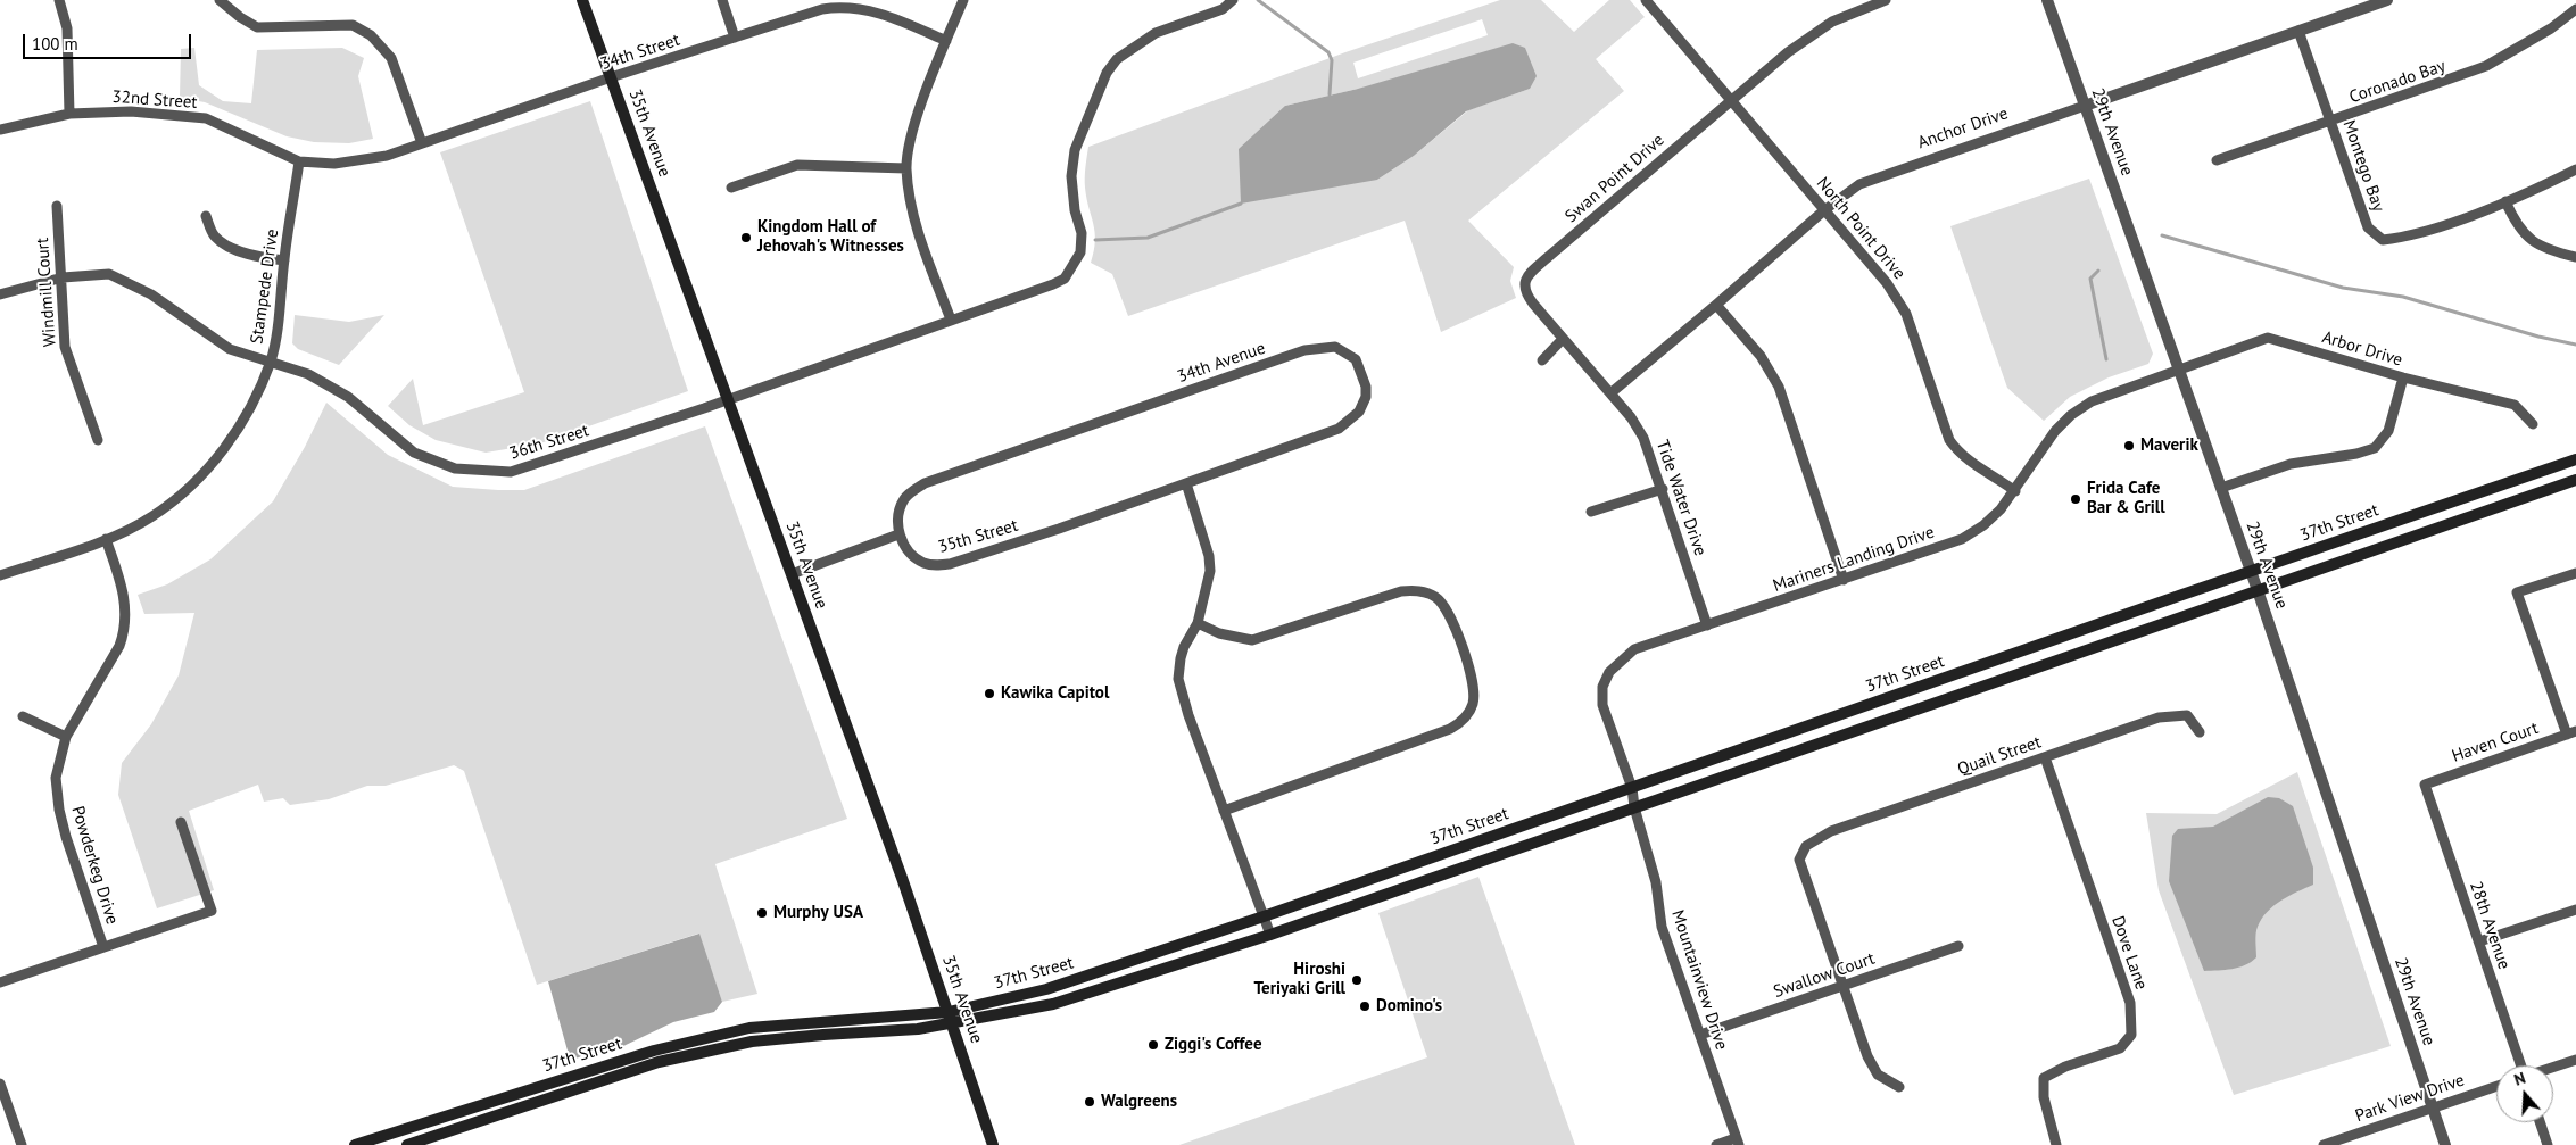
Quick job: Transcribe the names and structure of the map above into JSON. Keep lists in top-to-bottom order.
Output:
{
  "streets": {
    "main road": ["35th Avenue", "37th Street"],
    "street": [
      "34th Street",
      "Coronado Bay",
      "32nd Street",
      "Anchor Drive",
      "29th Avenue",
      "Montego Bay",
      "Swan Point Drive",
      "North Point Drive",
      "Stampede Drive",
      "Windmill Court",
      "Arbor Drive",
      "34th Avenue",
      "36th Street",
      "Tide Water Drive",
      "35th Street",
      "Mariners Landing Drive",
      "Haven Court",
      "Quail Street",
      "Powderkeg Drive",
      "28th Avenue",
      "Dove Lane",
      "Swallow Court",
      "Mountainview Drive",
      "Park View Drive"
    ]
  },
  "crossings": [
    ["34th Street", "32nd Street"],
    ["34th Street", "35th Avenue"],
    ["34th Street", "Stampede Drive"],
    ["Coronado Bay", "Montego Bay"],
    ["32nd Street", "Stampede Drive"],
    ["Anchor Drive", "29th Avenue"],
    ["Anchor Drive", "Montego Bay"],
    ["Anchor Drive", "North Point Drive"],
    ["Anchor Drive", "Tide Water Drive"],
    ["29th Avenue", "Arbor Drive"],
    ["29th Avenue", "37th Street"],
    ["29th Avenue", "Mariners Landing Drive"],
    ["29th Avenue", "Park View Drive"],
    ["35th Avenue", "36th Street"],
    ["35th Avenue", "37th Street"],
    ["Swan Point Drive", "North Point Drive"],
    ["Swan Point Drive", "Tide Water Drive"],
    ["North Point Drive", "Mariners Landing Drive"],
    ["Stampede Drive", "36th Street"],
    ["Stampede Drive", "Powderkeg Drive"],
    ["Windmill Court", "36th Street"],
    ["Arbor Drive", "Mariners Landing Drive"],
    ["34th Avenue", "35th Street"],
    ["Tide Water Drive", "Mariners Landing Drive"],
    ["37th Street", "Mariners Landing Drive"],
    ["37th Street", "Mountainview Drive"],
    ["Mariners Landing Drive", "Mountainview Drive"],
    ["Haven Court", "28th Avenue"],
    ["Quail Street", "Dove Lane"],
    ["Quail Street", "Swallow Court"],
    ["Swallow Court", "Mountainview Drive"]
  ],
  "places": [
    "Kingdom Hall of Jehovah's Witnesses",
    "Maverik",
    "Frida Cafe Bar & Grill",
    "Kawika Capitol",
    "Murphy USA",
    "Hiroshi Teriyaki Grill",
    "Domino's",
    "Ziggi's Coffee",
    "Walgreens"
  ],
  "scale_bar": "100 m",
  "north": "top"
}
